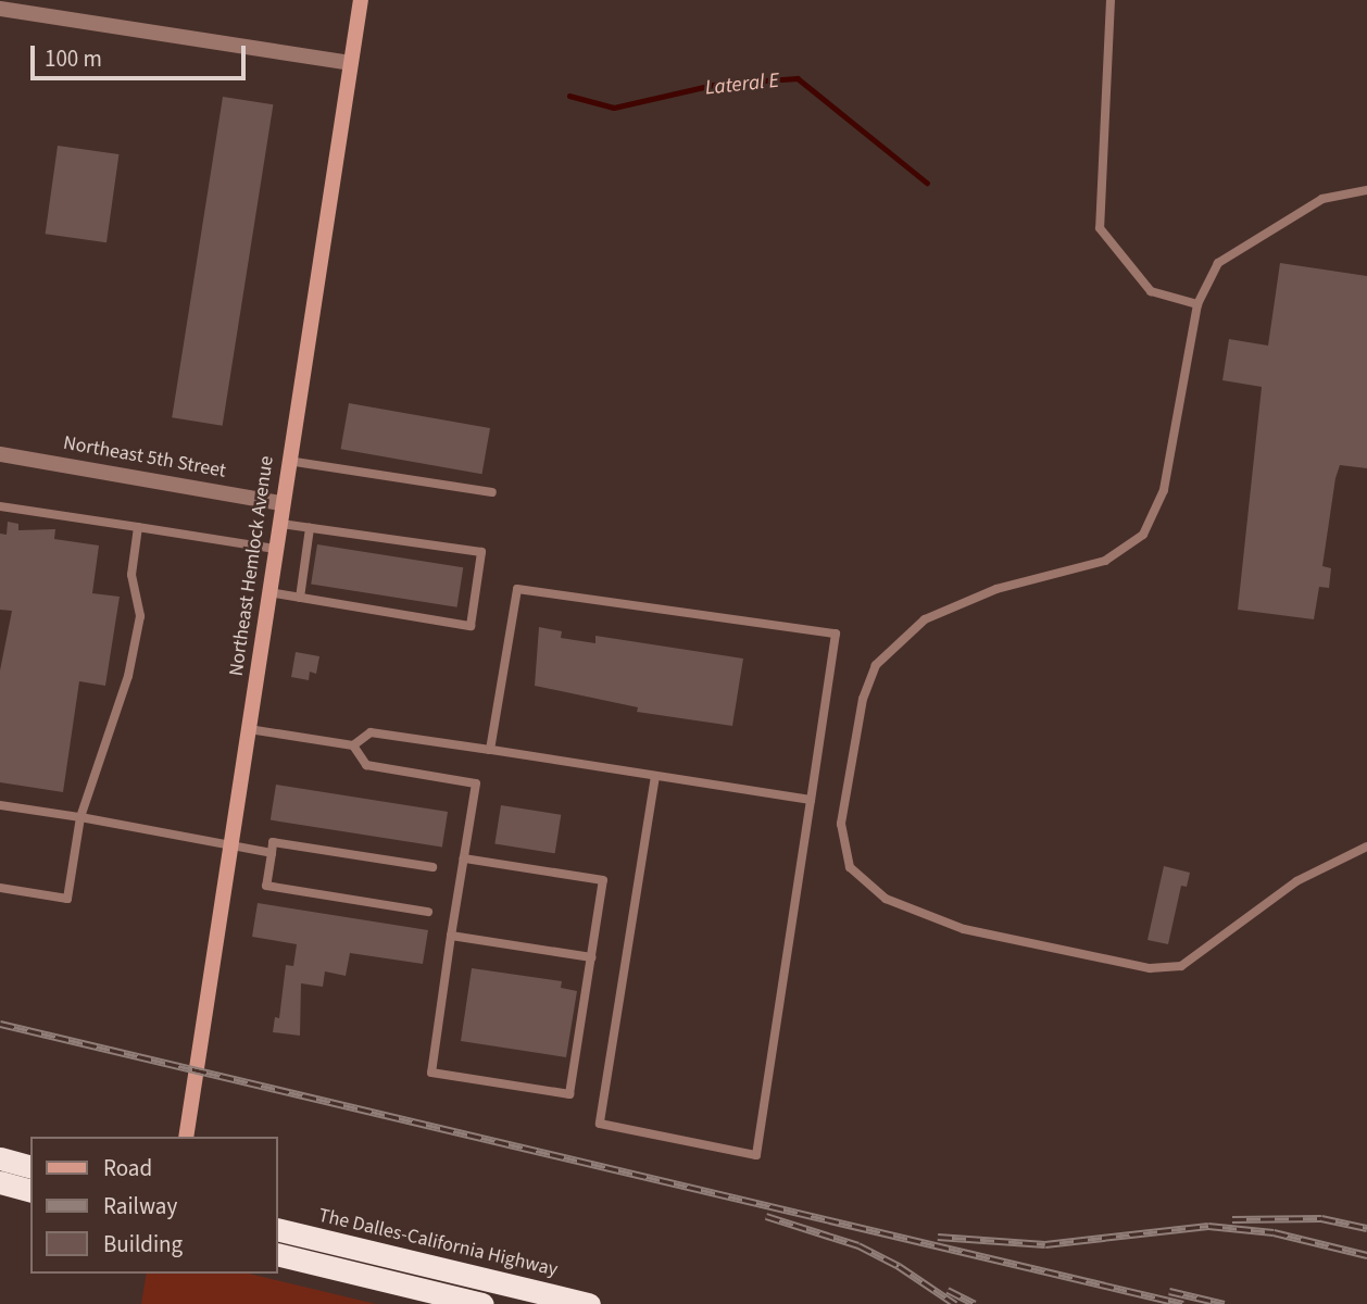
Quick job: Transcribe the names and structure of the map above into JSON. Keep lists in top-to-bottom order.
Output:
{
  "streets": {
    "highway": ["The Dalles-California Highway"],
    "street": ["Northeast 5th Street", "Northeast Hemlock Avenue"]
  },
  "crossings": [
    ["Northeast 5th Street", "Northeast Hemlock Avenue"]
  ],
  "water": ["Lateral E"],
  "legend": ["Road", "Railway", "Building"],
  "scale_bar": "100 m"
}
